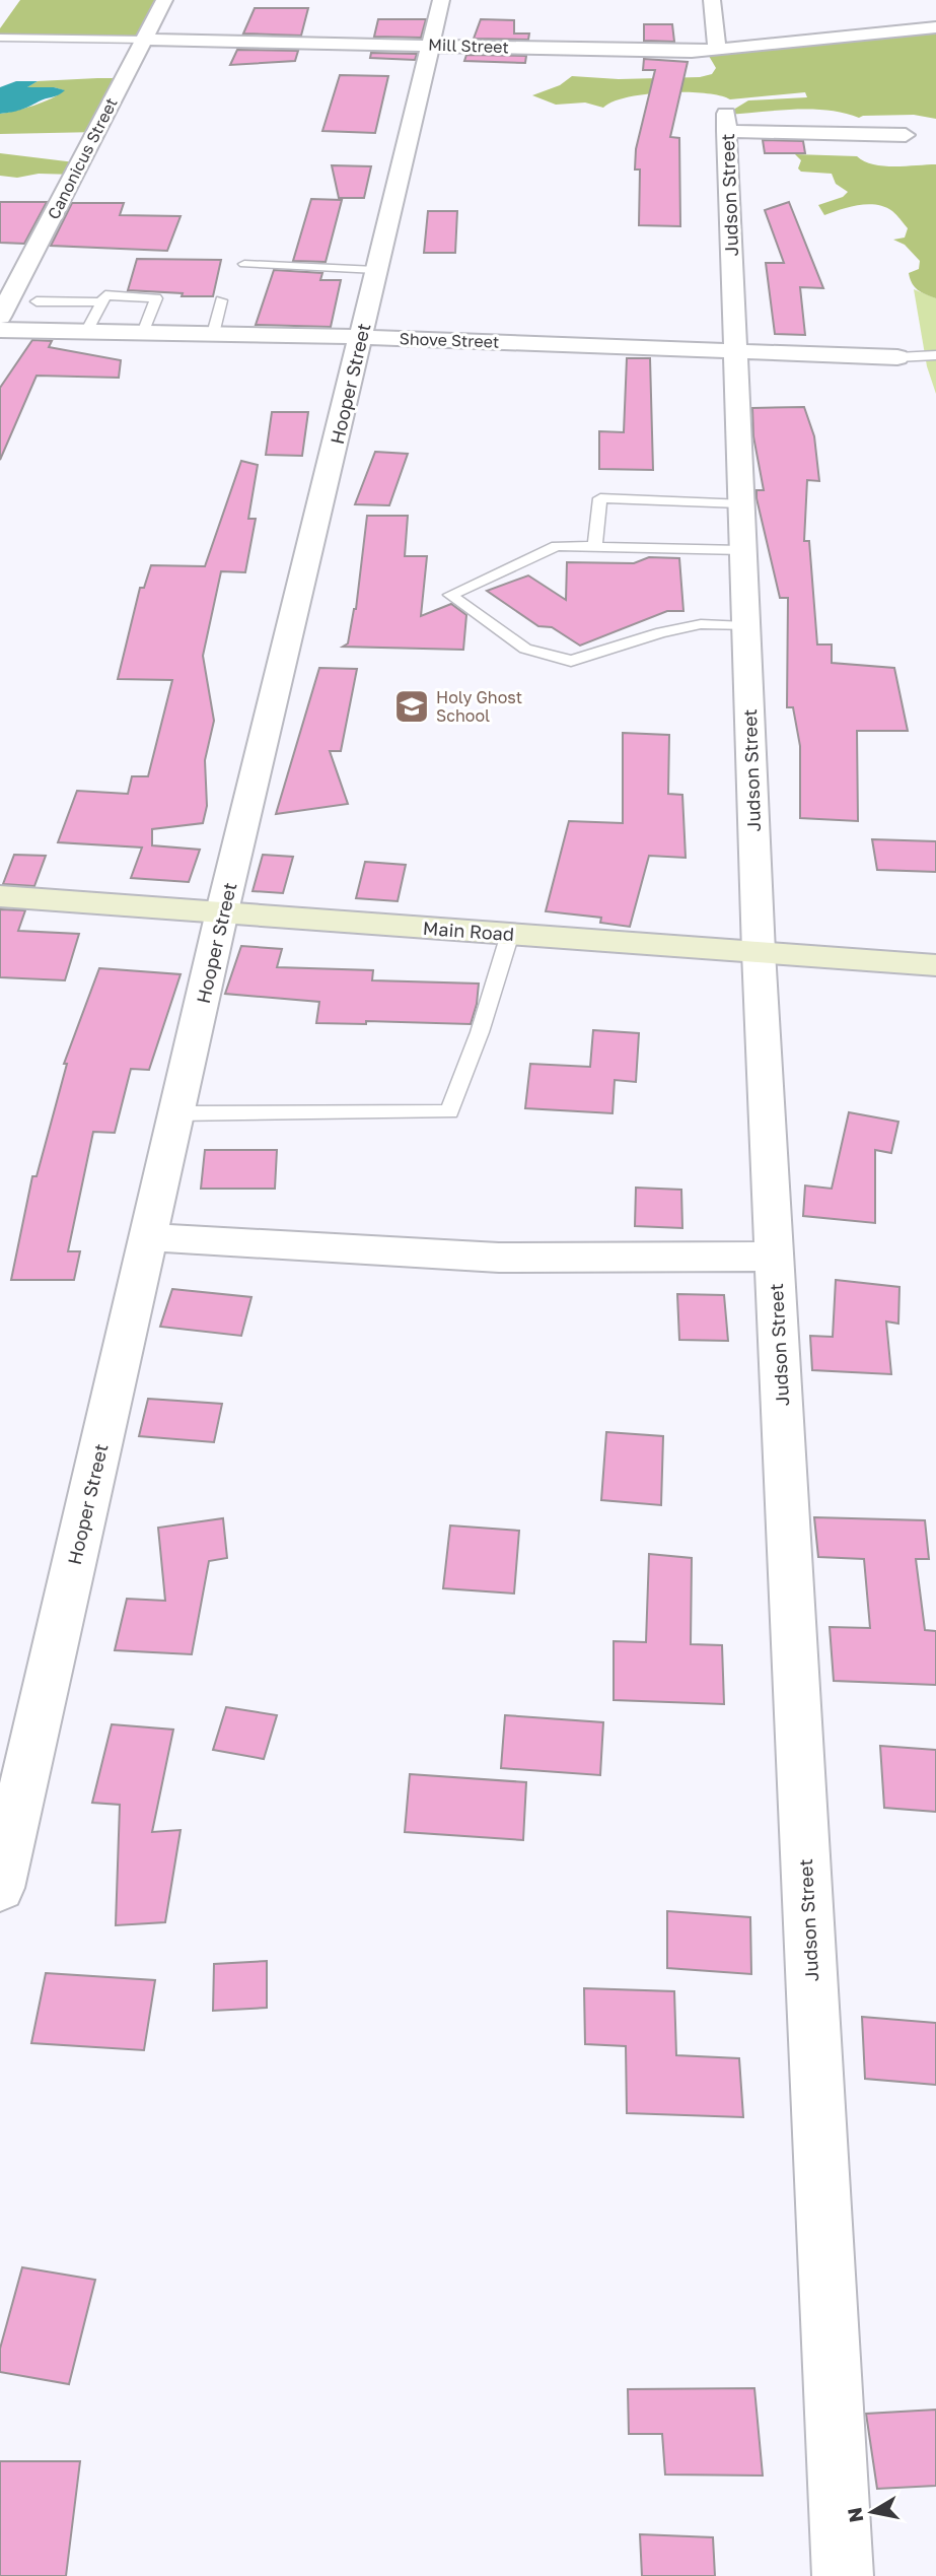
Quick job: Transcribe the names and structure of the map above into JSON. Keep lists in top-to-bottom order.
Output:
{
  "streets": {
    "main road": ["Main Road"],
    "street": [
      "Mill Street",
      "Canonicus Street",
      "Judson Street",
      "Shove Street",
      "Hooper Street"
    ]
  },
  "crossings": [
    ["Mill Street", "Canonicus Street"],
    ["Mill Street", "Hooper Street"],
    ["Judson Street", "Shove Street"],
    ["Judson Street", "Main Road"],
    ["Shove Street", "Hooper Street"],
    ["Hooper Street", "Main Road"]
  ],
  "places": {
    "school or university": ["Holy Ghost School"]
  },
  "north": "left"
}
